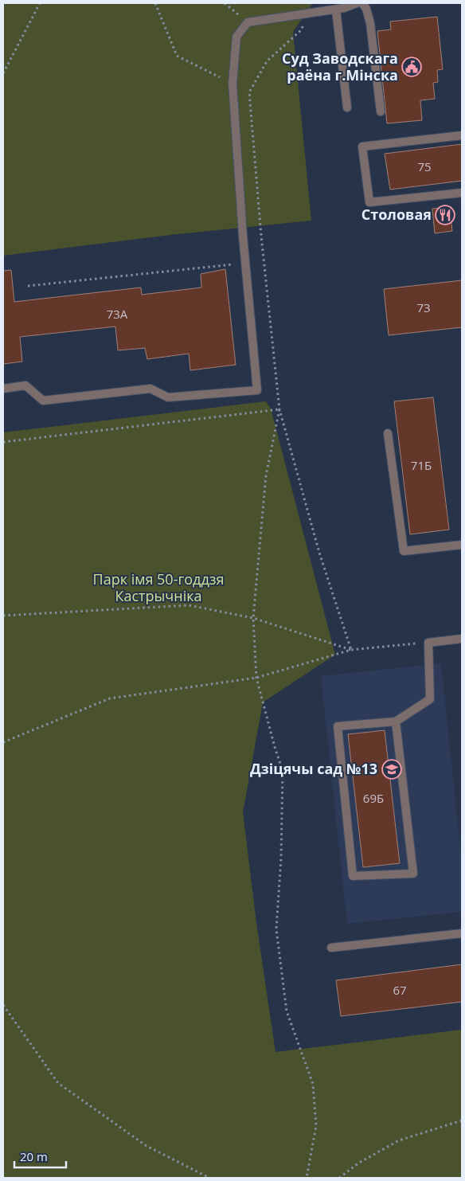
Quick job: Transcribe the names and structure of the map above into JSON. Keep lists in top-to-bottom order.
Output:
{
  "parks": ["Парк імя 50-годдзя Кастрычніка"],
  "places": {
    "public building": ["Суд Заводскага раёна г.Мінска"],
    "restaurant": ["Столовая"],
    "school or university": ["Дзіцячы сад №13"]
  },
  "house_numbers": [
    "75",
    "73",
    "73А",
    "71Б",
    "69Б",
    "67"
  ],
  "scale_bar": "20 m"
}
